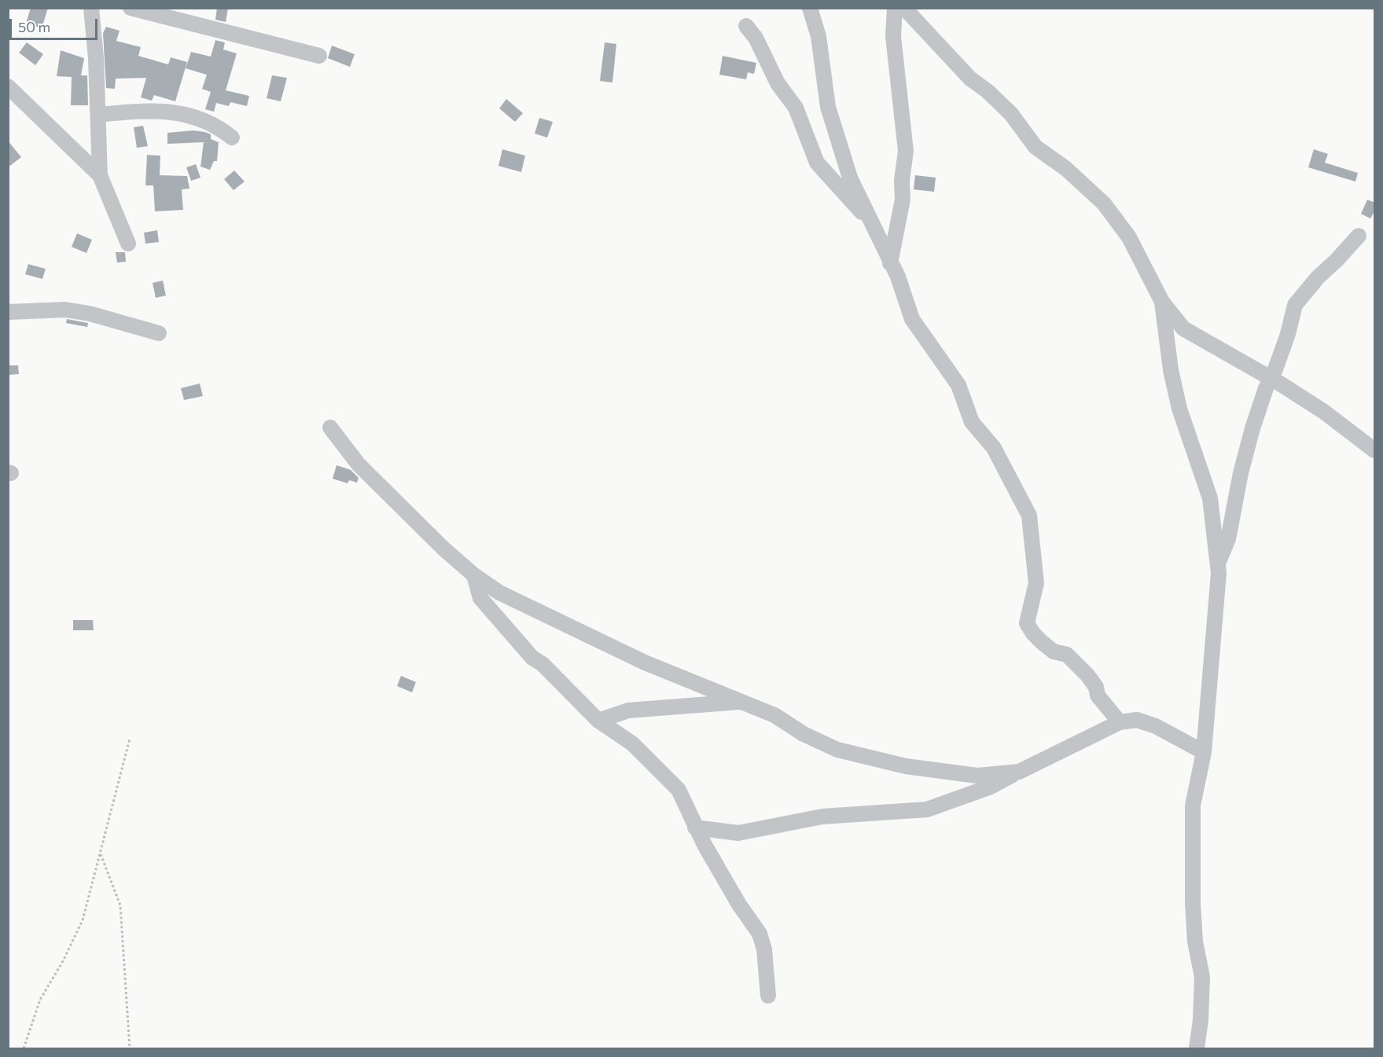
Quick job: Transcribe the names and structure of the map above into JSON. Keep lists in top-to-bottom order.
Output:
{
  "scale_bar": "50 m"
}
